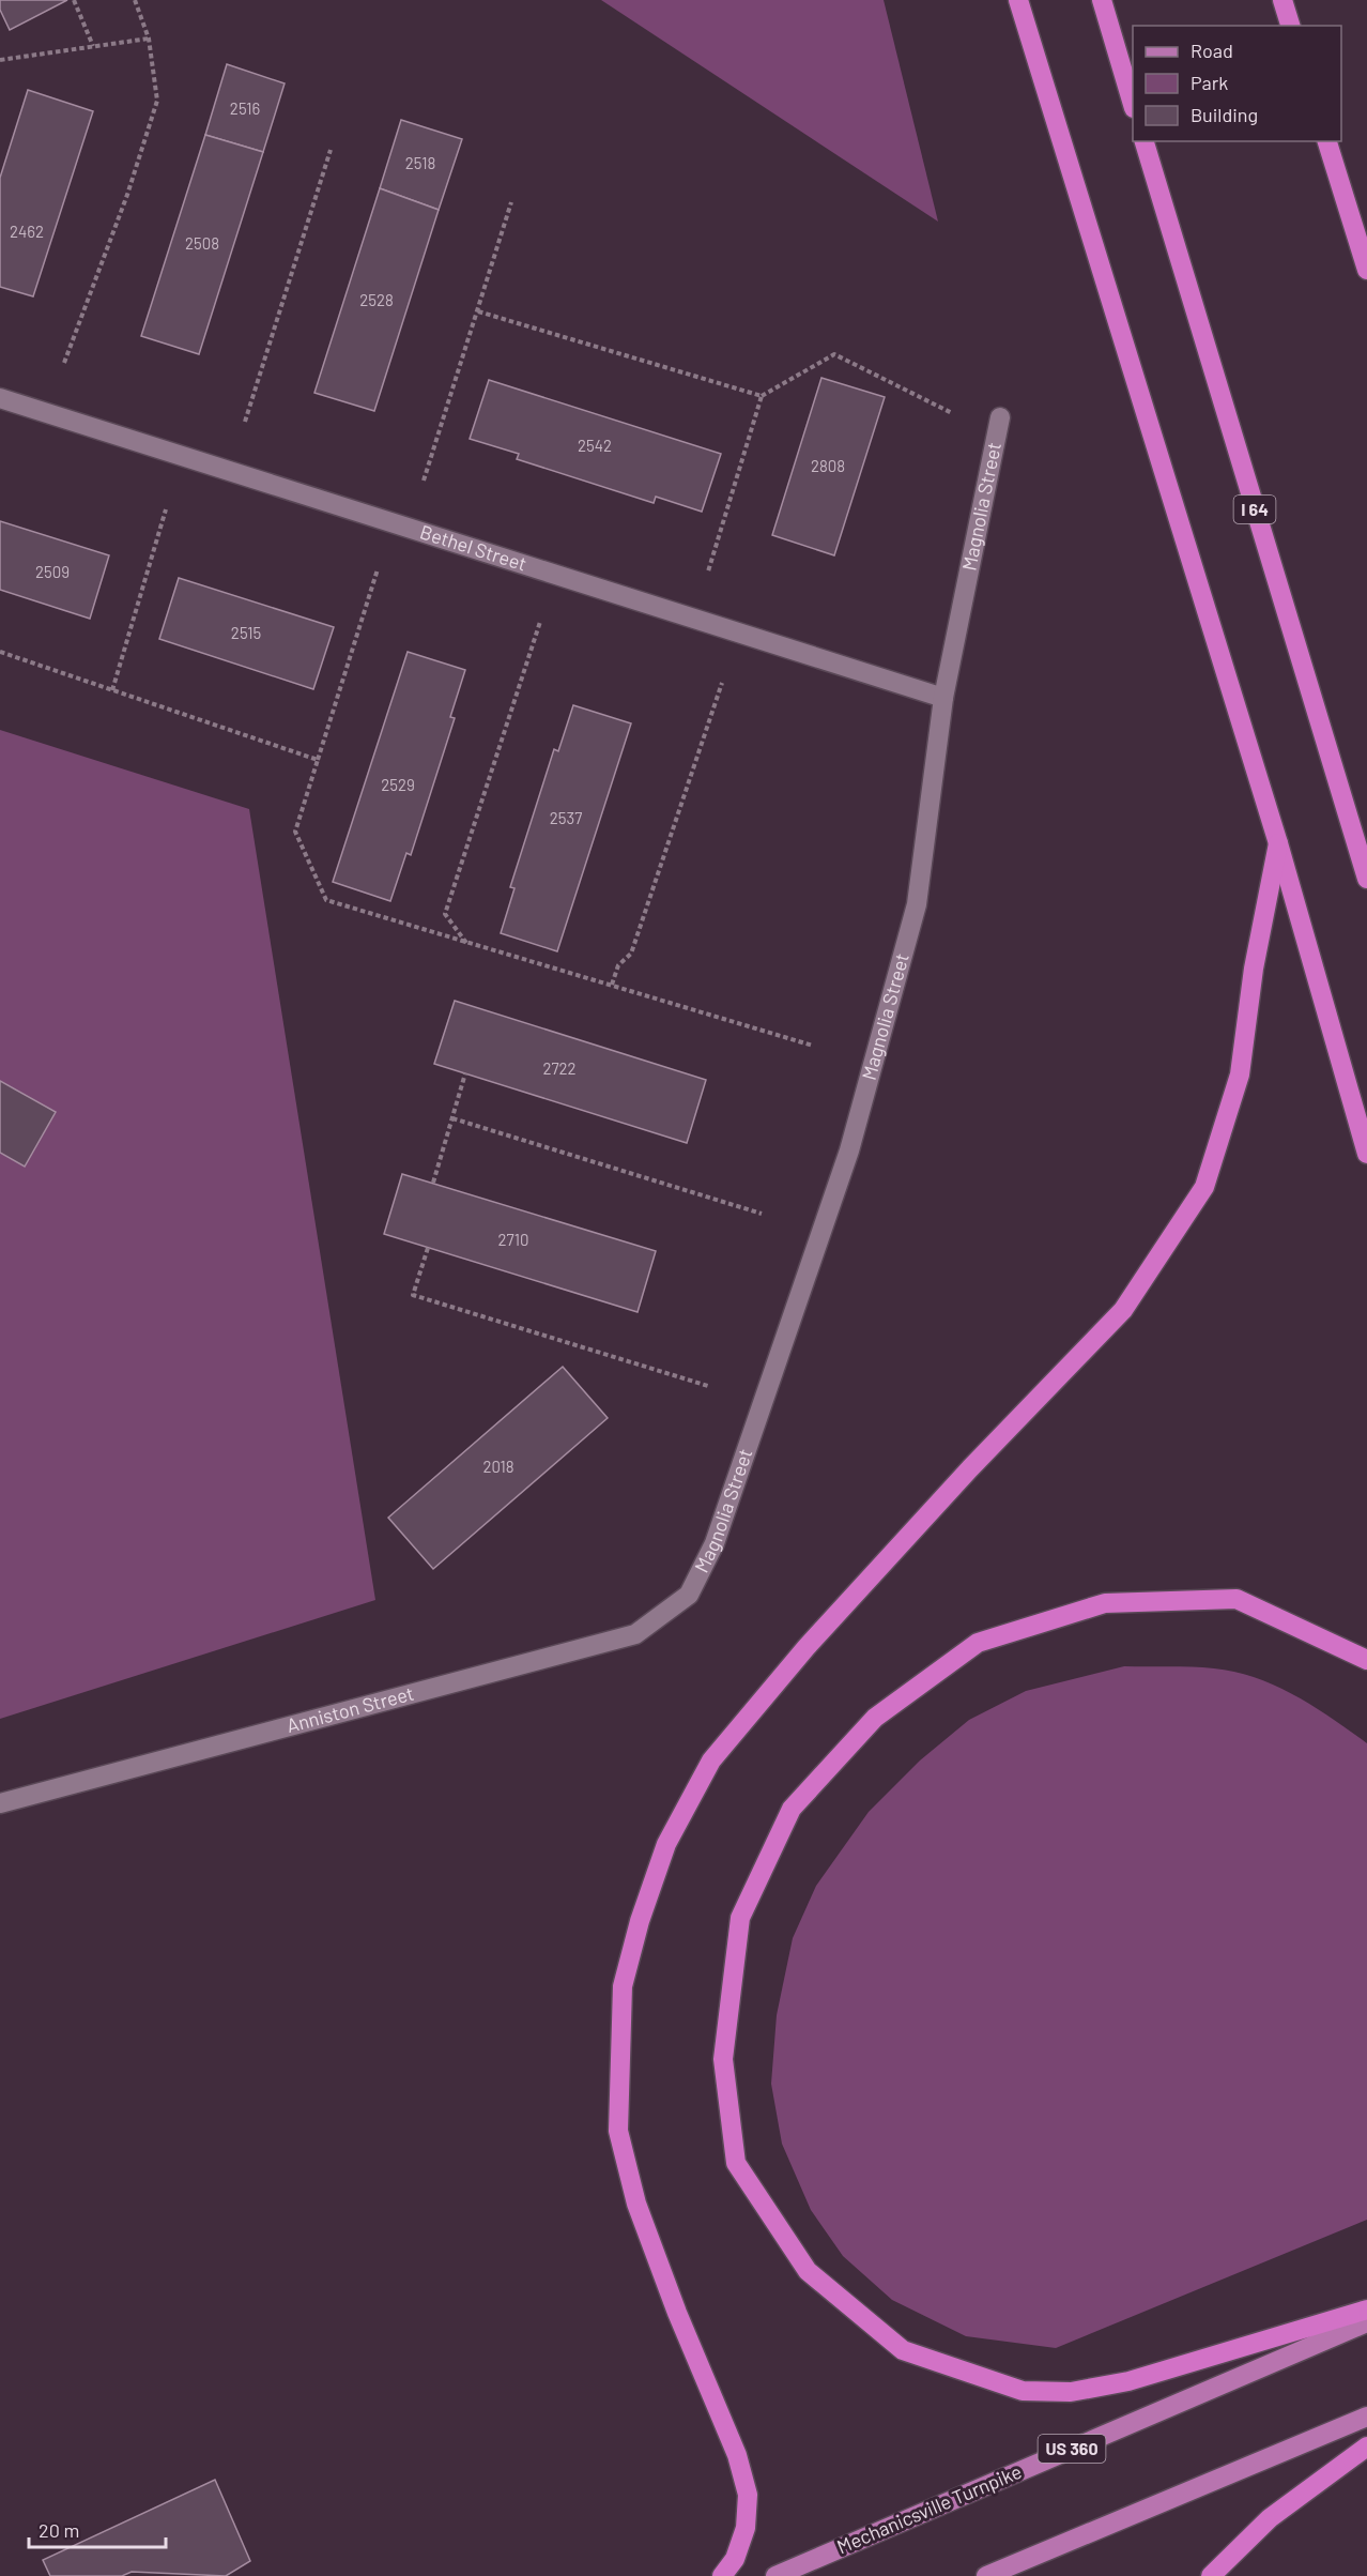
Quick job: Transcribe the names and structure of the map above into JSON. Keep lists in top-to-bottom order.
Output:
{
  "streets": {
    "highway": ["I 64"],
    "main road": ["US 360", "Mechanicsville Turnpike"],
    "street": ["Magnolia Street", "Bethel Street", "Anniston Street"]
  },
  "crossings": [
    ["Magnolia Street", "Bethel Street"],
    ["Magnolia Street", "Anniston Street"]
  ],
  "house_numbers": [
    "2516",
    "2518",
    "2462",
    "2508",
    "2528",
    "2542",
    "2808",
    "2509",
    "2515",
    "2529",
    "2537",
    "2722",
    "2710",
    "2018"
  ],
  "legend": ["Road", "Park", "Building"],
  "scale_bar": "20 m"
}
